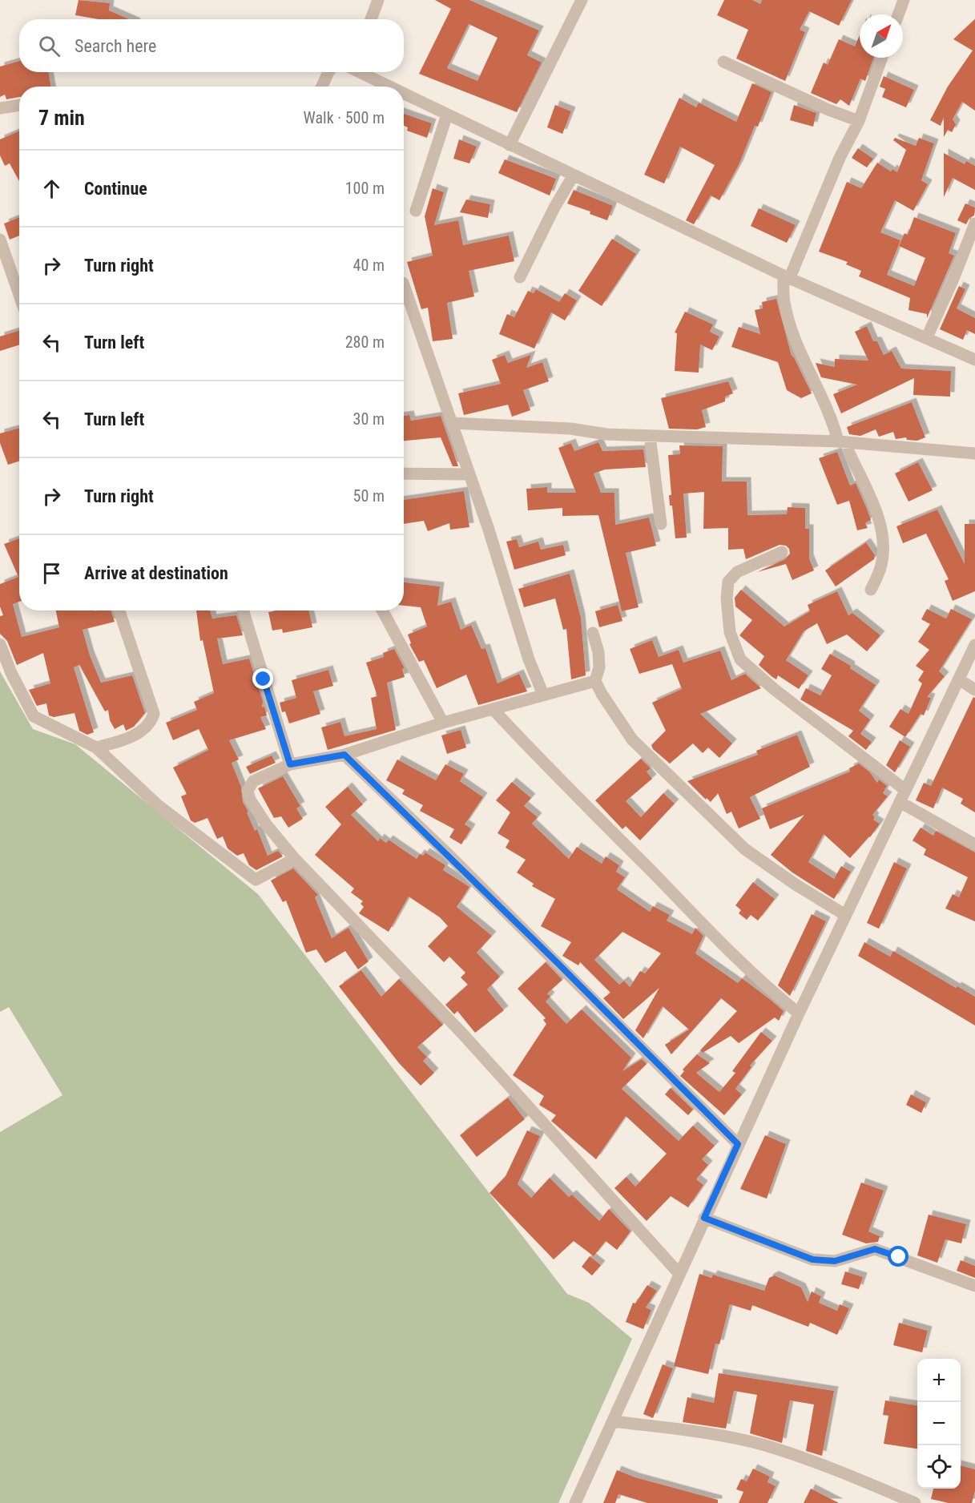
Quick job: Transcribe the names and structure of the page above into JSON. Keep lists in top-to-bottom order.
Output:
{
  "north": "top right",
  "page": {
    "search": "Search here",
    "heading": ["7 min", "Walk · 500 m"],
    "list": [
      ["Continue", "100 m"],
      ["Turn right", "40 m"],
      ["Turn left", "280 m"],
      ["Turn left", "30 m"],
      ["Turn right", "50 m"],
      "Arrive at destination"
    ],
    "map_buttons": ["+", "−"]
  }
}
